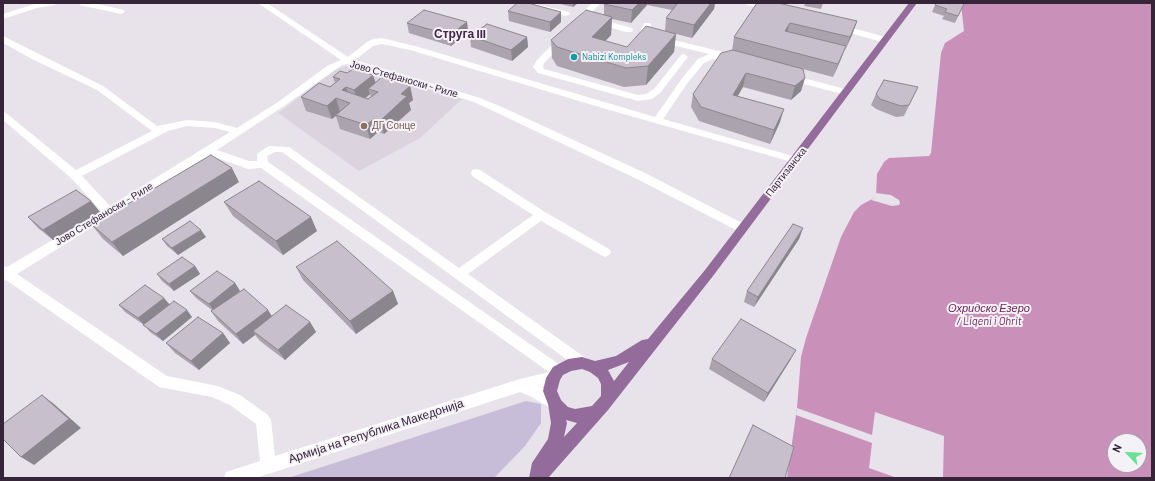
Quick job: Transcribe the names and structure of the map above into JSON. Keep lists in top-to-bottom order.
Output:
{
  "streets": {
    "main road": ["Партизанска"],
    "street": ["Јово Стефаноски - Риле", "Армија на Република Македонија"]
  },
  "crossings": [
    ["Јово Стефаноски - Риле", "Партизанска"],
    ["Партизанска", "Армија на Република Македонија"]
  ],
  "districts": ["Струга III"],
  "water": ["Охридско Езеро / Liqeni i Ohrit"],
  "places": ["Nabizi Kompleks", "ДГ Сонце"],
  "north": "top left"
}
